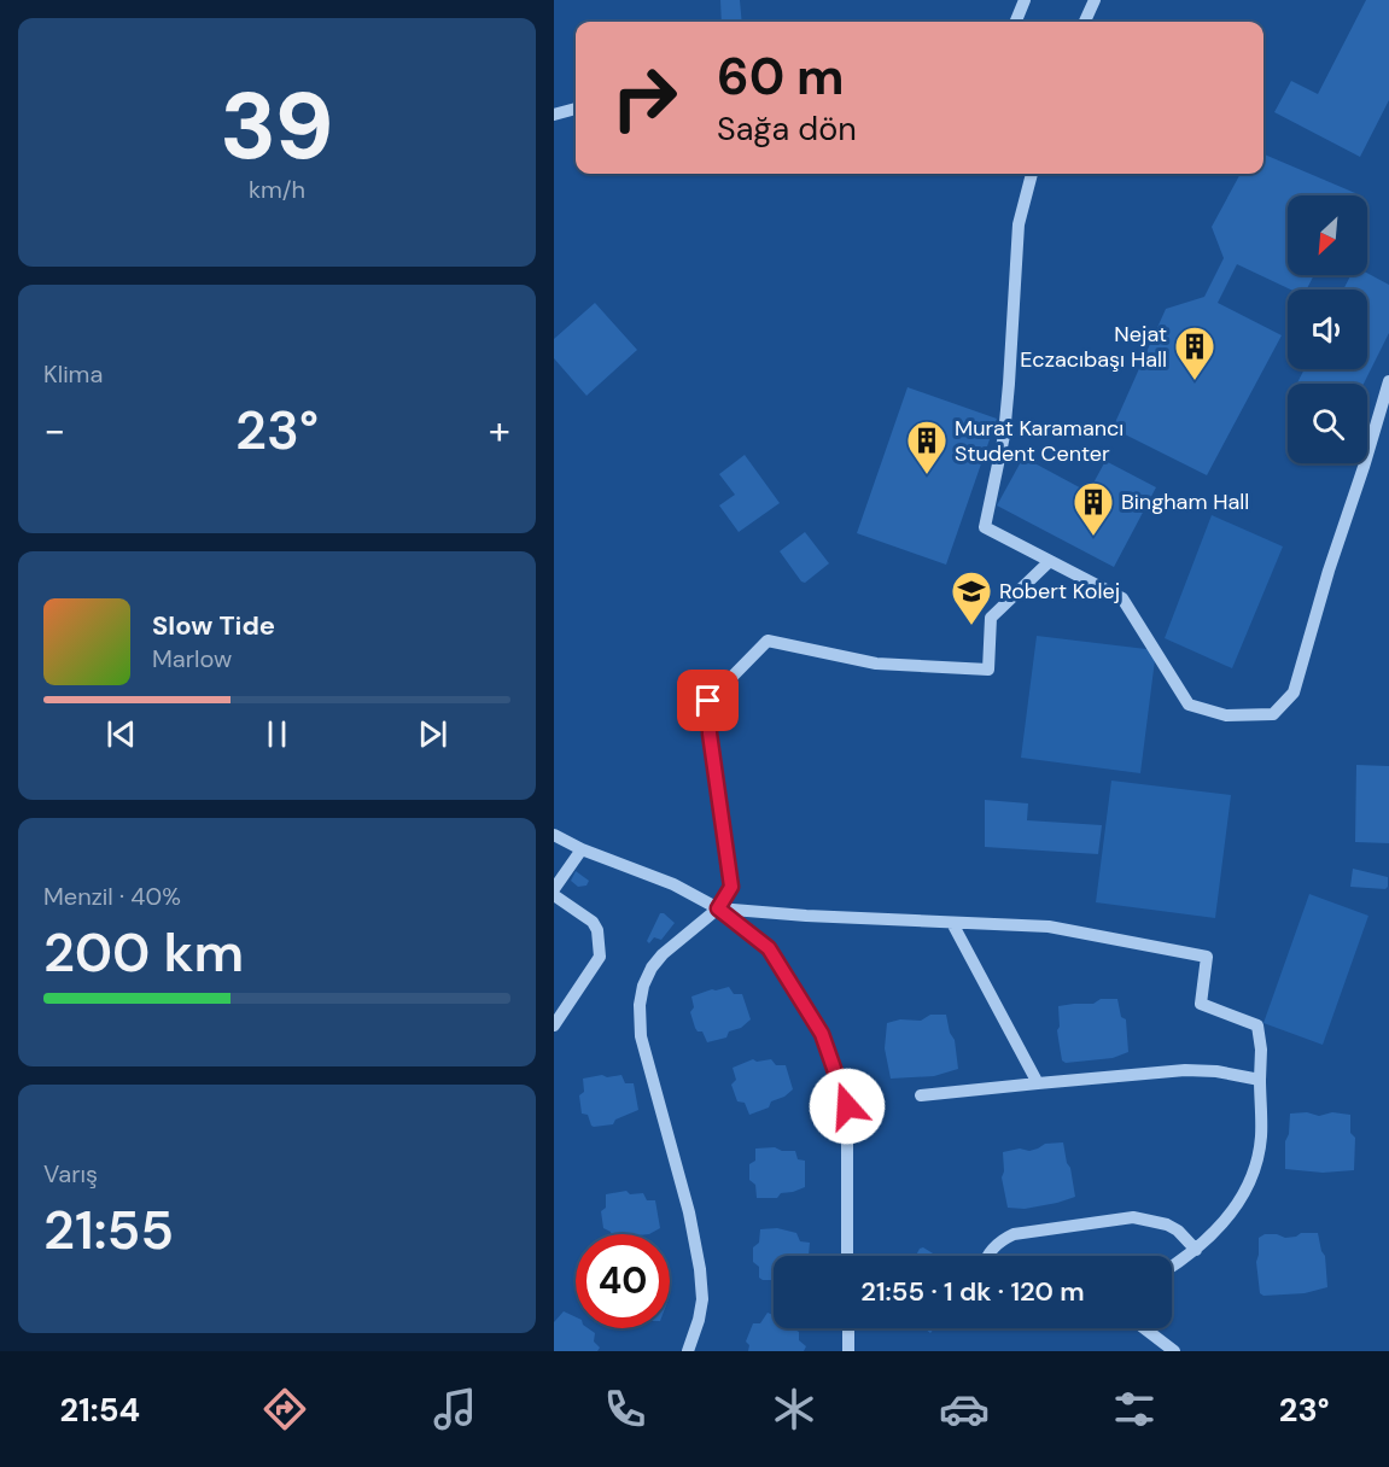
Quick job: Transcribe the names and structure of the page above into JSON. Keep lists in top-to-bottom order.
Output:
{
  "places": {
    "building": ["Nejat Eczacıbaşı Hall", "Murat Karamancı Student Center", "Bingham Hall"],
    "school or university": ["Robert Kolej"]
  },
  "north": "bottom left",
  "page": {
    "tile": [
      ["39", "km/h"],
      "Klima",
      ["Menzil · 40%", "200 km"],
      ["Varış", "21:55"]
    ],
    "turn": ["60 m", "Sağa dön"],
    "heat": ["−", "23°", "+"],
    "song": ["Slow Tide", "Marlow"],
    "limit": "40",
    "trip": "21:55 · 1 dk · 120 m",
    "tabs": ["21:54", "23°"]
  }
}
